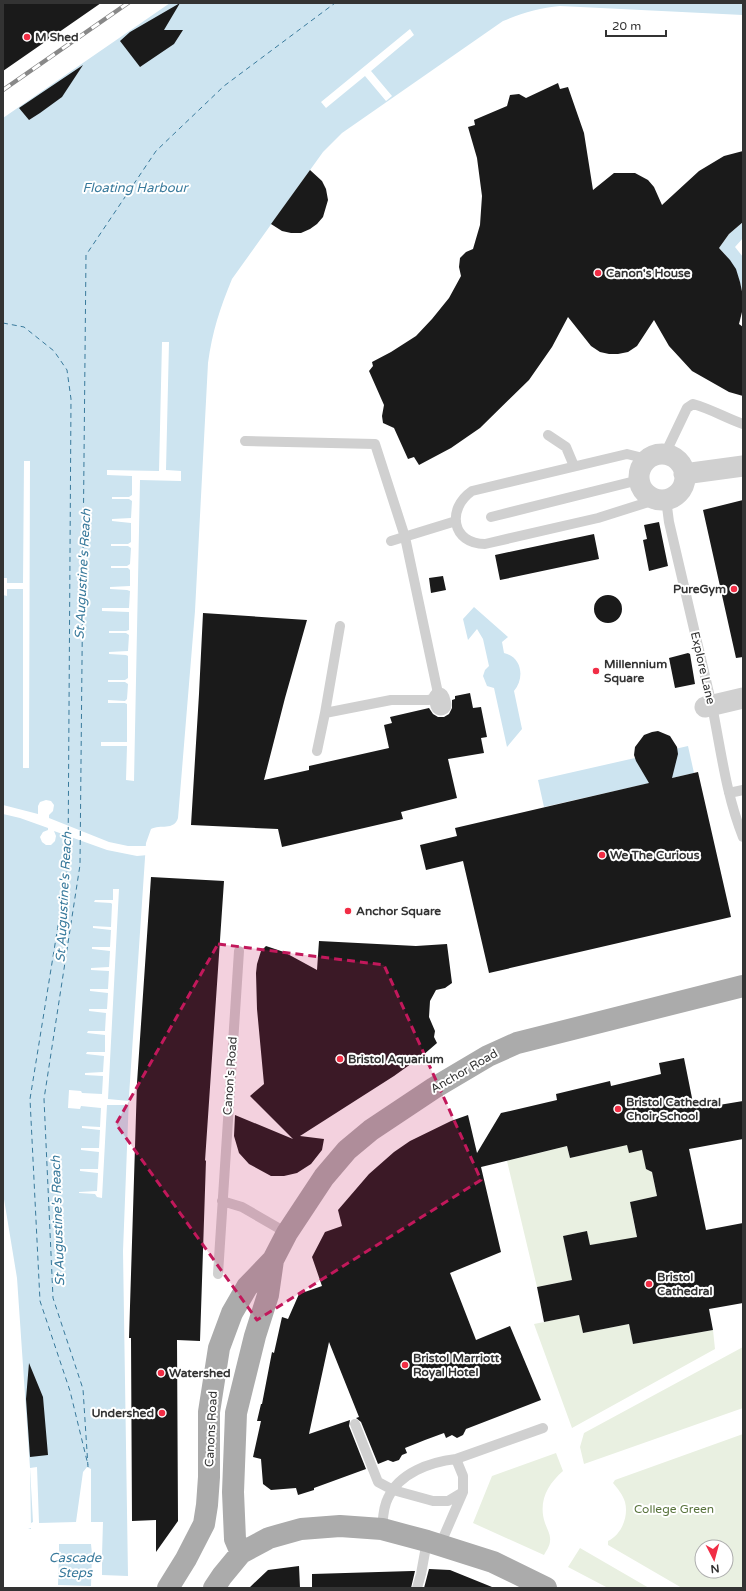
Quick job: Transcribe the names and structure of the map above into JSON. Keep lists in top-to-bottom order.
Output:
{
  "streets": {
    "main road": ["Anchor Road", "Canons Road"],
    "lane": ["Explore Lane", "Canon's Road"]
  },
  "crossings": [
    ["Anchor Road", "Canons Road"]
  ],
  "water": ["Floating Harbour", "St Augustine's Reach", "Cascade Steps"],
  "parks": ["College Green"],
  "places": [
    "M Shed",
    "Canon's House",
    "PureGym",
    "Millennium Square",
    "We The Curious",
    "Anchor Square",
    "Bristol Aquarium",
    "Bristol Cathedral Choir School",
    "Bristol Cathedral",
    "Bristol Marriott Royal Hotel",
    "Watershed",
    "Undershed"
  ],
  "scale_bar": "20 m",
  "north": "bottom"
}
